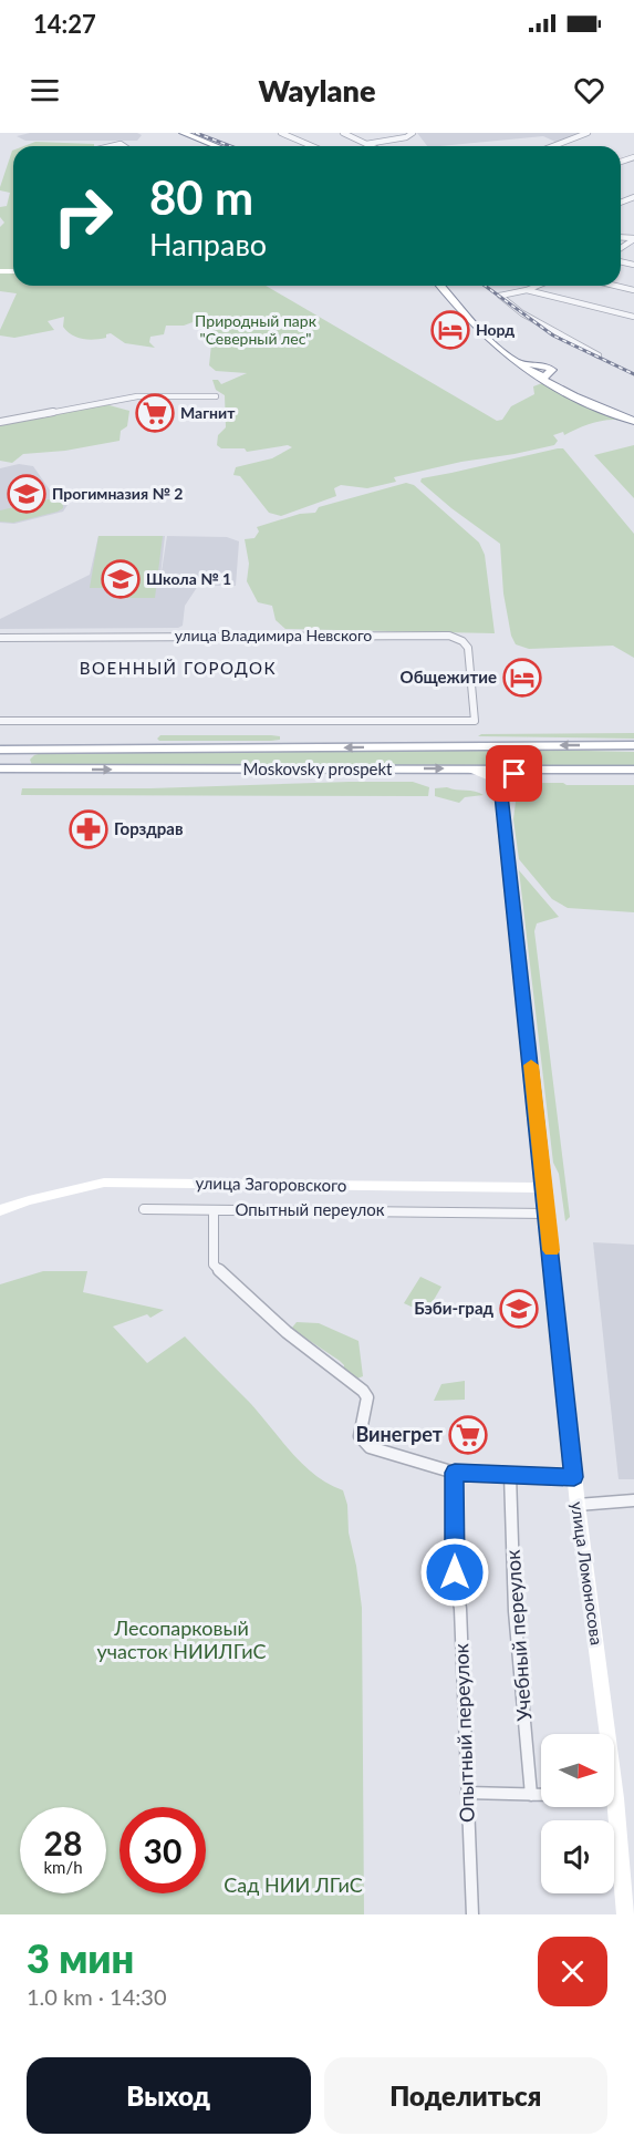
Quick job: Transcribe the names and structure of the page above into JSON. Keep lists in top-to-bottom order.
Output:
{
  "streets": {
    "main road": ["Moskovsky prospekt", "улица Загоровского", "улица Ломоносова"],
    "street": ["улица Владимира Невского", "Опытный переулок", "Учебный переулок"]
  },
  "crossings": [
    ["улица Загоровского", "улица Ломоносова"],
    ["Опытный переулок", "улица Ломоносова"]
  ],
  "districts": ["ВОЕННЫЙ ГОРОДОК"],
  "parks": ["Природный парк \"Северный лес\"", "Лесопарковый участок НИИЛГиС", "Сад НИИ ЛГиС"],
  "places": {
    "hotel": ["Норд", "Общежитие"],
    "supermarket": ["Магнит", "Винегрет"],
    "school or university": ["Прогимназия № 2", "Школа № 1", "Бэби-град"],
    "pharmacy": ["Горздрав"]
  },
  "north": "right",
  "page": {
    "status": "14:27",
    "header": "Waylane",
    "turn": ["80 m", "Направо"],
    "speed": "28 km/h",
    "limit": "30",
    "heading": ["3 мин", "1.0 km · 14:30"],
    "buttons": ["Выход", "Поделиться"]
  }
}
